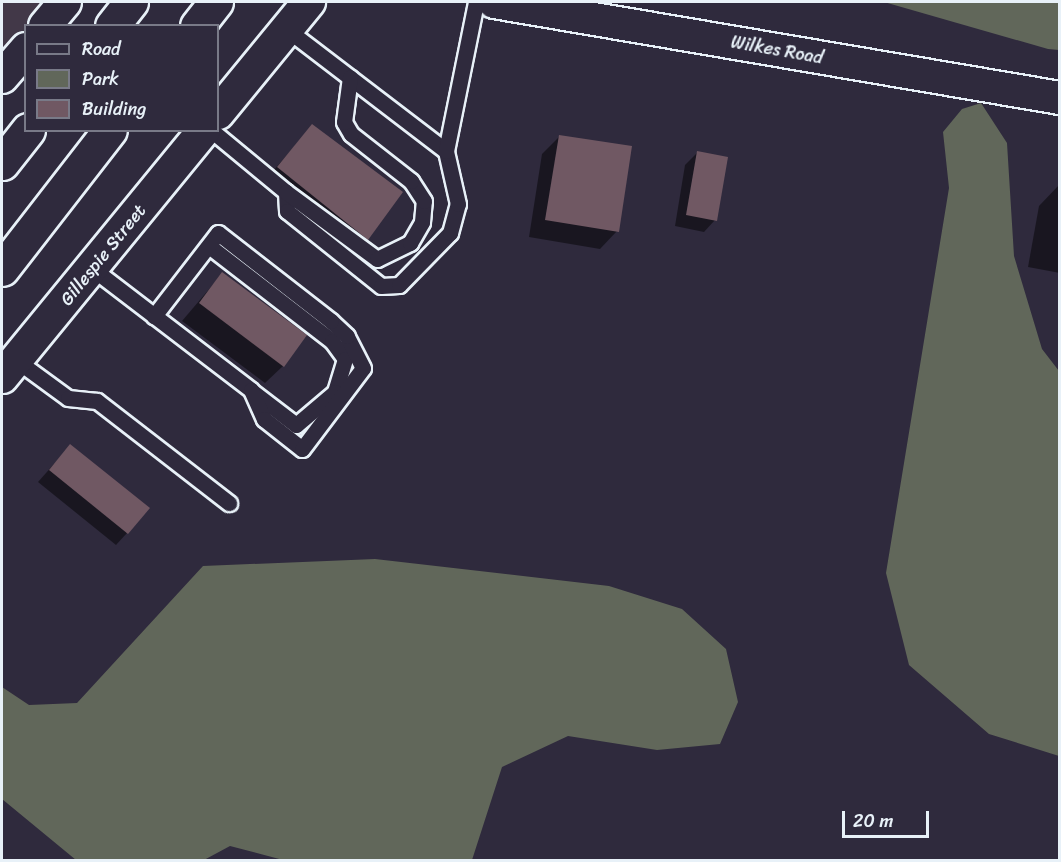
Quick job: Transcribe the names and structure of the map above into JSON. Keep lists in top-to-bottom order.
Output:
{
  "streets": {
    "street": ["Wilkes Road", "Gillespie Street"]
  },
  "legend": ["Road", "Park", "Building"],
  "scale_bar": "20 m"
}
